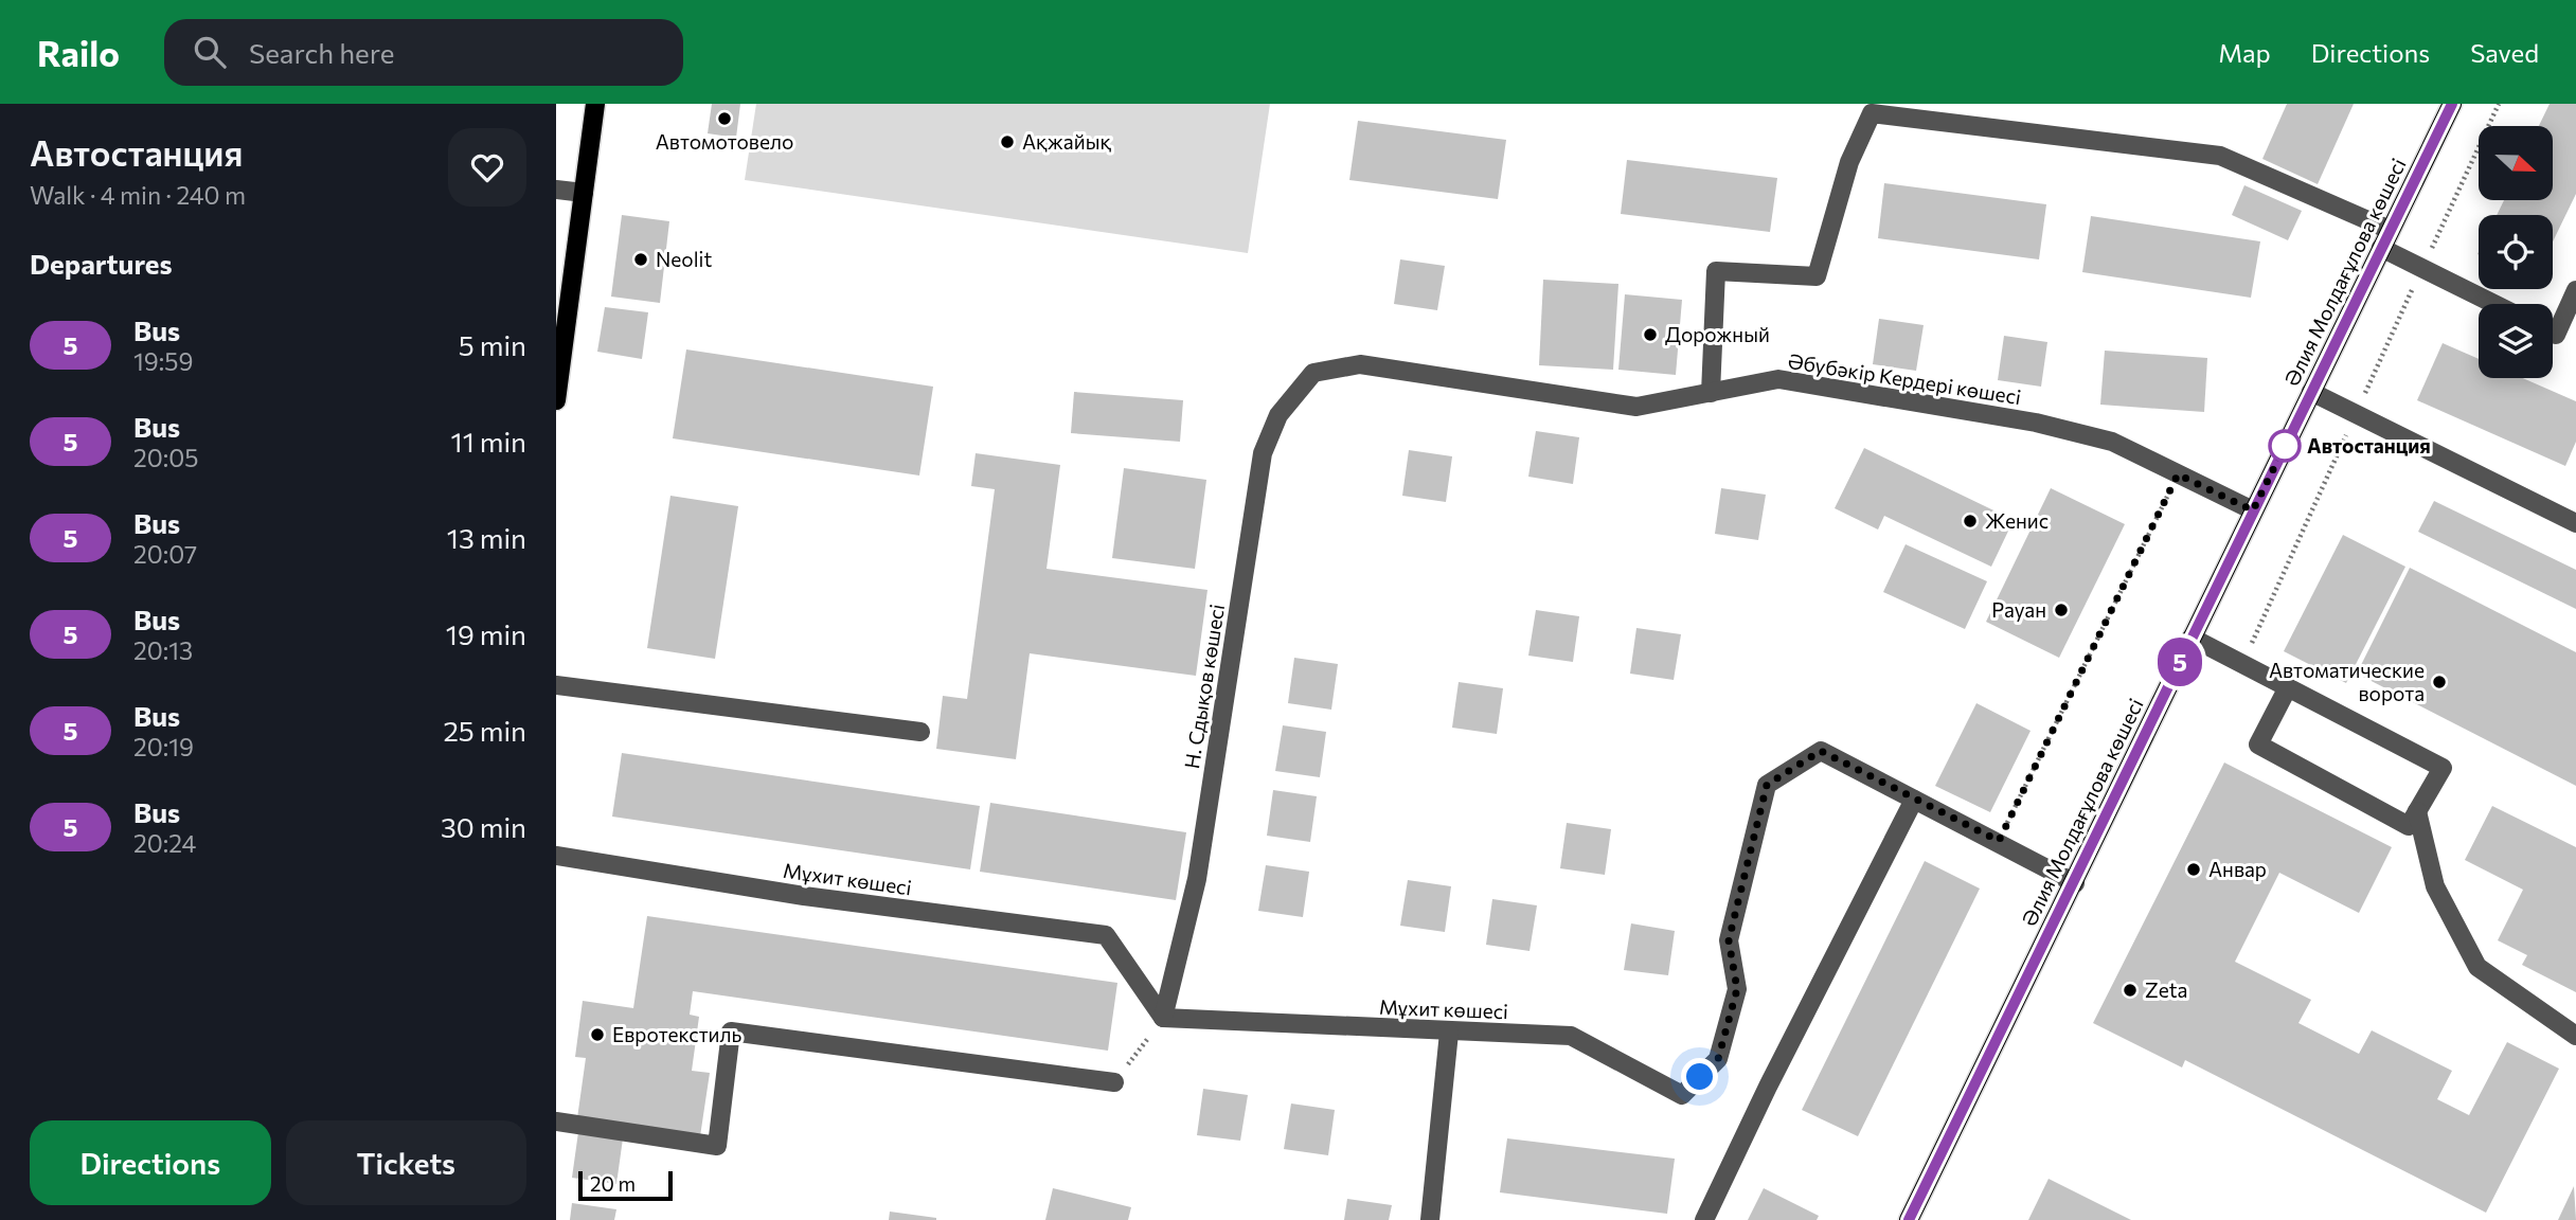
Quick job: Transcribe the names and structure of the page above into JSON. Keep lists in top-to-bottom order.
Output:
{
  "streets": {
    "main road": ["Әлия Молдағұлова көшесі"],
    "street": ["Әбубәкір Кердері көшесі", "Н. Сдықов көшесі", "Мұхит көшесі"]
  },
  "crossings": [
    ["Әлия Молдағұлова көшесі", "Әбубәкір Кердері көшесі"],
    ["Әлия Молдағұлова көшесі", "Мұхит көшесі"],
    ["Әбубәкір Кердері көшесі", "Н. Сдықов көшесі"],
    ["Н. Сдықов көшесі", "Мұхит көшесі"]
  ],
  "places": [
    "Автомотовело",
    "Ақжайық",
    "Neolit",
    "Дорожный",
    "Автостанция",
    "Женис",
    "Рауан",
    "Автоматические ворота",
    "Анвар",
    "Zeta",
    "Евротекстиль"
  ],
  "lines": ["bus line 5"],
  "scale_bar": "20 m",
  "north": "right",
  "page": {
    "header": "Railo",
    "search": "Search here",
    "nav": ["Map", "Directions", "Saved"],
    "heading": [
      ["Автостанция", "Walk · 4 min · 240 m"],
      "Departures"
    ],
    "on_map": "5",
    "list": [
      {
        "mark": "5",
        "name": "Bus",
        "note": "19:59",
        "value": "5 min"
      },
      {
        "mark": "5",
        "name": "Bus",
        "note": "20:05",
        "value": "11 min"
      },
      {
        "mark": "5",
        "name": "Bus",
        "note": "20:07",
        "value": "13 min"
      },
      {
        "mark": "5",
        "name": "Bus",
        "note": "20:13",
        "value": "19 min"
      },
      {
        "mark": "5",
        "name": "Bus",
        "note": "20:19",
        "value": "25 min"
      },
      {
        "mark": "5",
        "name": "Bus",
        "note": "20:24",
        "value": "30 min"
      }
    ],
    "buttons": ["Directions", "Tickets"],
    "scale": "20 m"
  }
}
